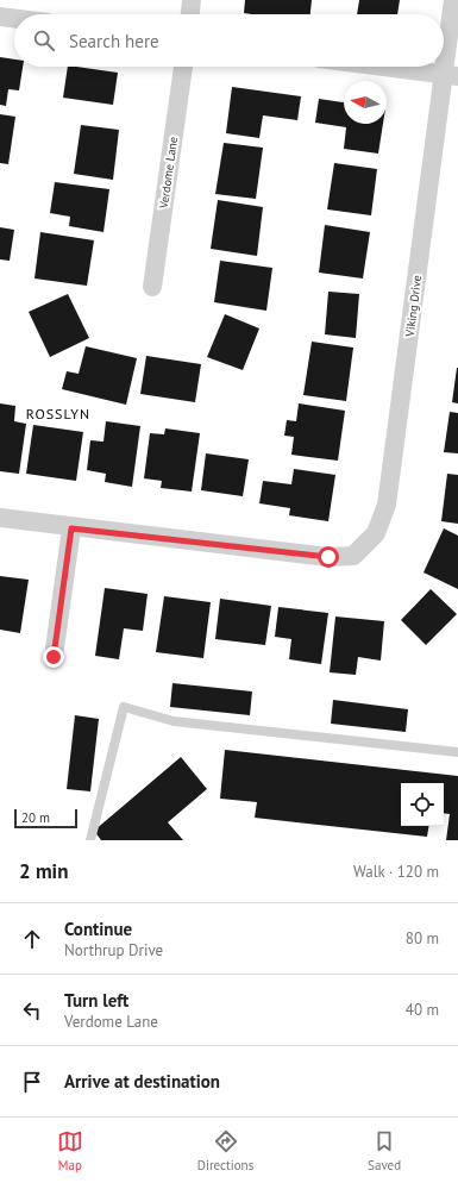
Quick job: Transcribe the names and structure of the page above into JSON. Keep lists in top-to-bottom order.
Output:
{
  "streets": {
    "street": ["Verdome Lane", "Viking Drive"]
  },
  "districts": ["ROSSLYN"],
  "scale_bar": "20 m",
  "north": "left",
  "page": {
    "search": "Search here",
    "scale": "20 m",
    "heading": ["2 min", "Walk · 120 m"],
    "list": [
      ["Continue", "Northrup Drive", "80 m"],
      ["Turn left", "Verdome Lane", "40 m"],
      "Arrive at destination"
    ],
    "nav": ["Map", "Directions", "Saved"]
  }
}
